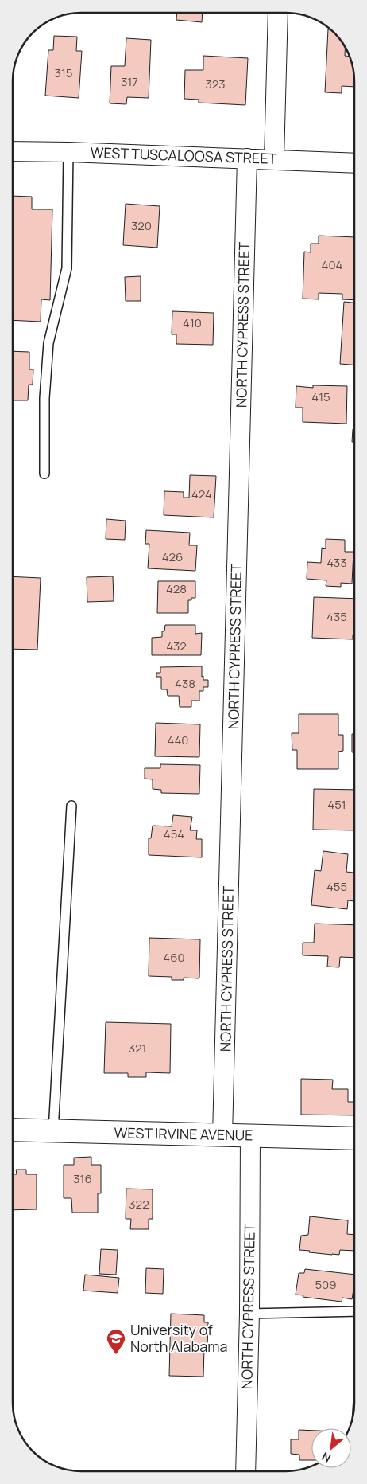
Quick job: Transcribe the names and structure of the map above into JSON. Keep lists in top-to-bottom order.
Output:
{
  "streets": {
    "street": ["WEST TUSCALOOSA STREET", "NORTH CYPRESS STREET", "WEST IRVINE AVENUE"]
  },
  "crossings": [
    ["WEST TUSCALOOSA STREET", "NORTH CYPRESS STREET"],
    ["NORTH CYPRESS STREET", "WEST IRVINE AVENUE"]
  ],
  "places": {
    "school or university": ["University of North Alabama"]
  },
  "house_numbers": [
    "315",
    "317",
    "323",
    "320",
    "404",
    "410",
    "415",
    "424",
    "426",
    "433",
    "428",
    "435",
    "432",
    "438",
    "440",
    "451",
    "454",
    "455",
    "460",
    "321",
    "316",
    "322",
    "509"
  ],
  "north": "bottom left"
}
